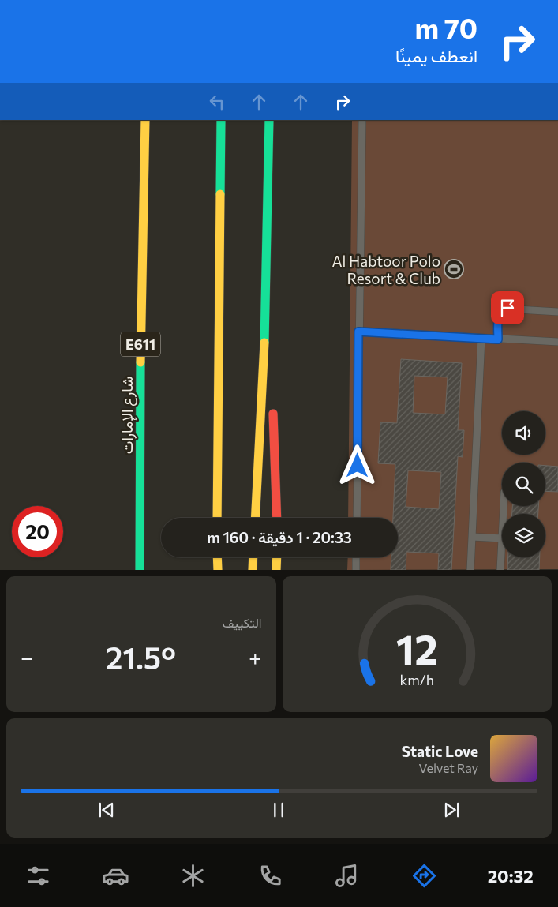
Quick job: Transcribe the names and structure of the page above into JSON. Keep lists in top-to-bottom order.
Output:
{
  "streets": {
    "highway": ["E611", "شارع الإمارات"]
  },
  "places": {
    "sports": ["Al Habtoor Polo Resort & Club"]
  },
  "page": {
    "turn": ["70 m", "انعطف يمينًا"],
    "limit": "20",
    "trip": "20:33 · 1 دقيقة · 160 m",
    "tile": "التكييف",
    "heat": ["−", "21.5°", "+"],
    "song": ["Static Love", "Velvet Ray"],
    "tabs": "20:32",
    "gauge": ["12", "km/h"]
  }
}
